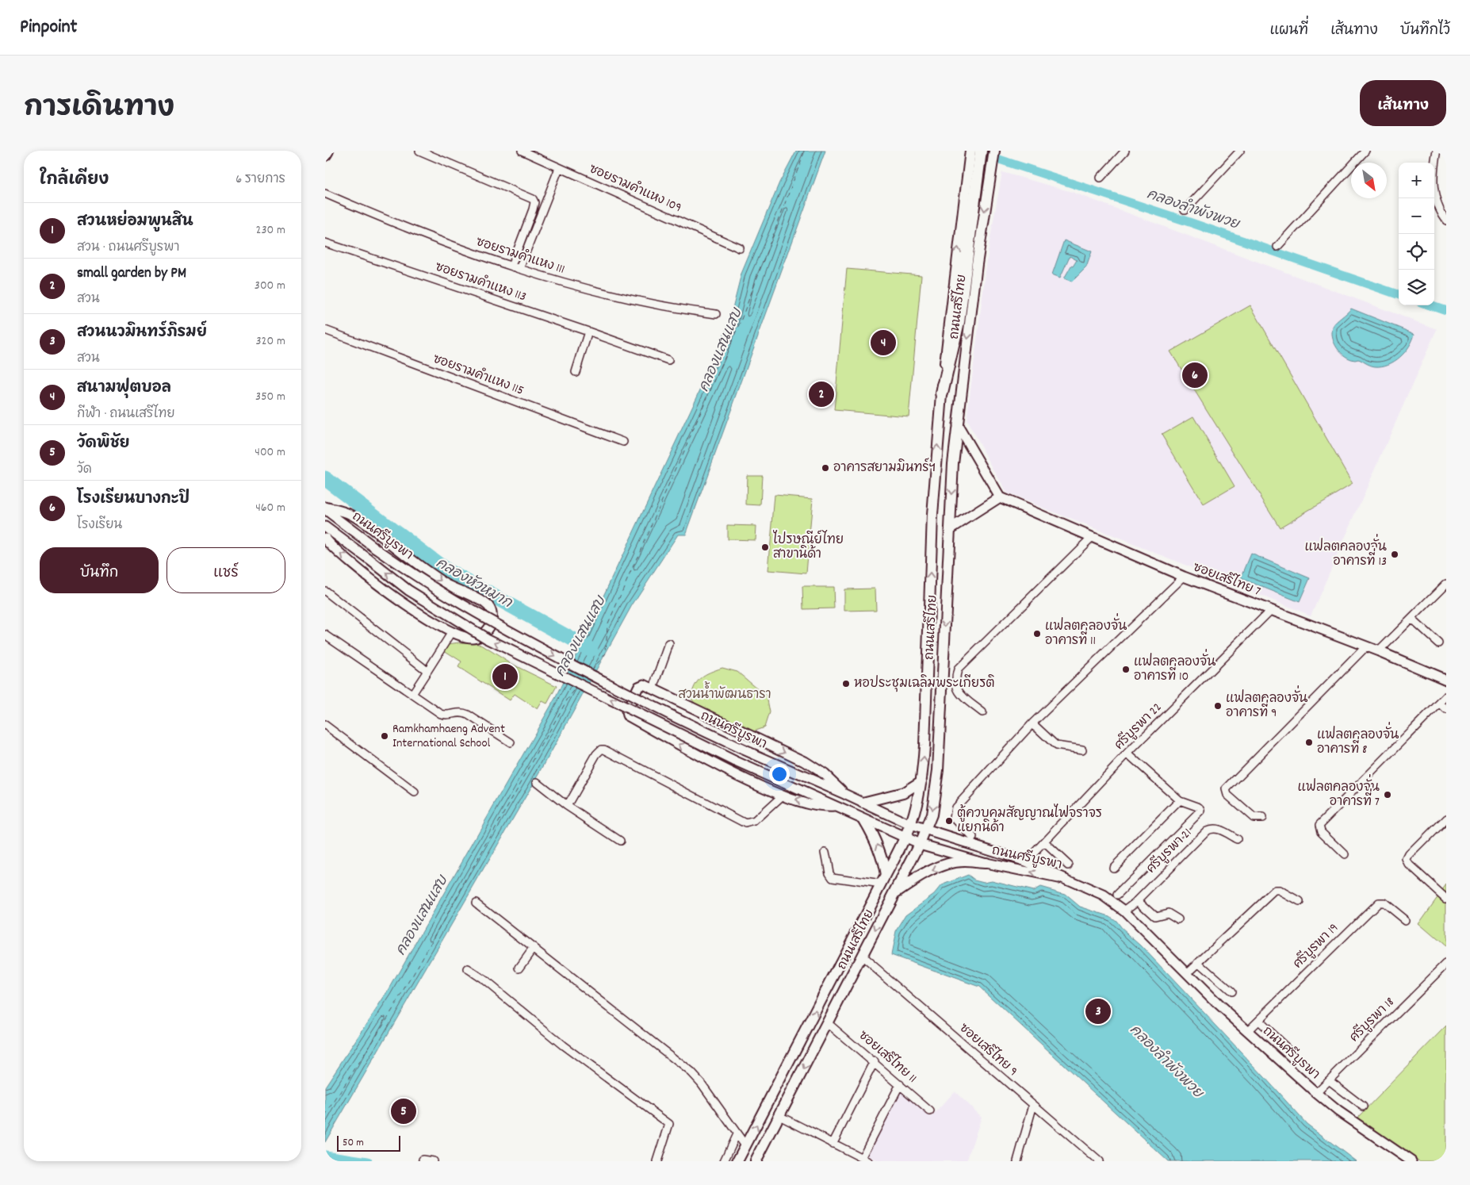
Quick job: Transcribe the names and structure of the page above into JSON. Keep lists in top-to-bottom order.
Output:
{
  "streets": {
    "main road": ["ถนนเสรีไทย"],
    "street": [
      "ซอยรามคำแหง 109",
      "ซอยรามคำแหง 111",
      "ซอยรามคำแหง 113",
      "ซอยรามคำแหง 115",
      "ถนนศรีบูรพา",
      "ซอยเสรีไทย 7",
      "ศรีบูรพา 22",
      "ศรีบูรพา 21",
      "ศรีบูรพา 19",
      "ศรีบูรพา 18",
      "ซอยเสรีไทย 9",
      "ซอยเสรีไทย 11"
    ]
  },
  "crossings": [
    ["ถนนเสรีไทย", "ถนนศรีบูรพา"],
    ["ถนนเสรีไทย", "ซอยเสรีไทย 9"],
    ["ถนนเสรีไทย", "ซอยเสรีไทย 11"],
    ["ถนนศรีบูรพา", "ศรีบูรพา 22"],
    ["ถนนศรีบูรพา", "ศรีบูรพา 21"],
    ["ถนนศรีบูรพา", "ศรีบูรพา 19"],
    ["ถนนศรีบูรพา", "ศรีบูรพา 18"],
    ["ซอยเสรีไทย 7", "ศรีบูรพา 22"]
  ],
  "water": ["คลองลำพังพวย", "คลองแสนแสบ", "คลองหัวหมาก"],
  "parks": ["สวนน้ำพัฒนธารา"],
  "places": [
    "อาคารสยามมินทร์ฯ",
    "ไปรษณีย์ไทย สาขานิด้า",
    "แฟลตคลองจั่น อาคารที่ 13",
    "แฟลตคลองจั่น อาคารที่ 11",
    "แฟลตคลองจั่น อาคารที่ 10",
    "หอประชุมเฉลิมพระเกียรติ",
    "แฟลตคลองจั่น อาคารที่ 9",
    "Ramkhamhaeng Advent International School",
    "แฟลตคลองจั่น อาคารที่ 8",
    "แฟลตคลองจั่น อาคารที่ 7",
    "ตู้ควบคุมสัญญาณไฟจราจร แยกนิด้า"
  ],
  "scale_bar": "50 m",
  "north": "bottom right",
  "page": {
    "header": "Pinpoint",
    "nav": ["แผนที่", "เส้นทาง", "บันทึกไว้"],
    "title": "การเดินทาง",
    "buttons": [
      "เส้นทาง",
      ["บันทึก", "แชร์"]
    ],
    "heading": ["ใกล้เคียง", "6 รายการ"],
    "map_buttons": ["+", "−"],
    "list": [
      {
        "mark": "1",
        "name": "สวนหย่อมพูนสิน",
        "note": "สวน · ถนนศรีบูรพา",
        "value": "230 m"
      },
      {
        "mark": "2",
        "name": "small garden by PM",
        "note": "สวน",
        "value": "300 m"
      },
      {
        "mark": "3",
        "name": "สวนนวมินทร์ภิรมย์",
        "note": "สวน",
        "value": "320 m"
      },
      {
        "mark": "4",
        "name": "สนามฟุตบอล",
        "note": "กีฬา · ถนนเสรีไทย",
        "value": "350 m"
      },
      {
        "mark": "5",
        "name": "วัดพิชัย",
        "note": "วัด",
        "value": "400 m"
      },
      {
        "mark": "6",
        "name": "โรงเรียนบางกะปิ",
        "note": "โรงเรียน",
        "value": "460 m"
      }
    ],
    "pins": [
      "4",
      "6",
      "2",
      "1",
      "3",
      "5"
    ],
    "scale": "50 m"
  }
}
